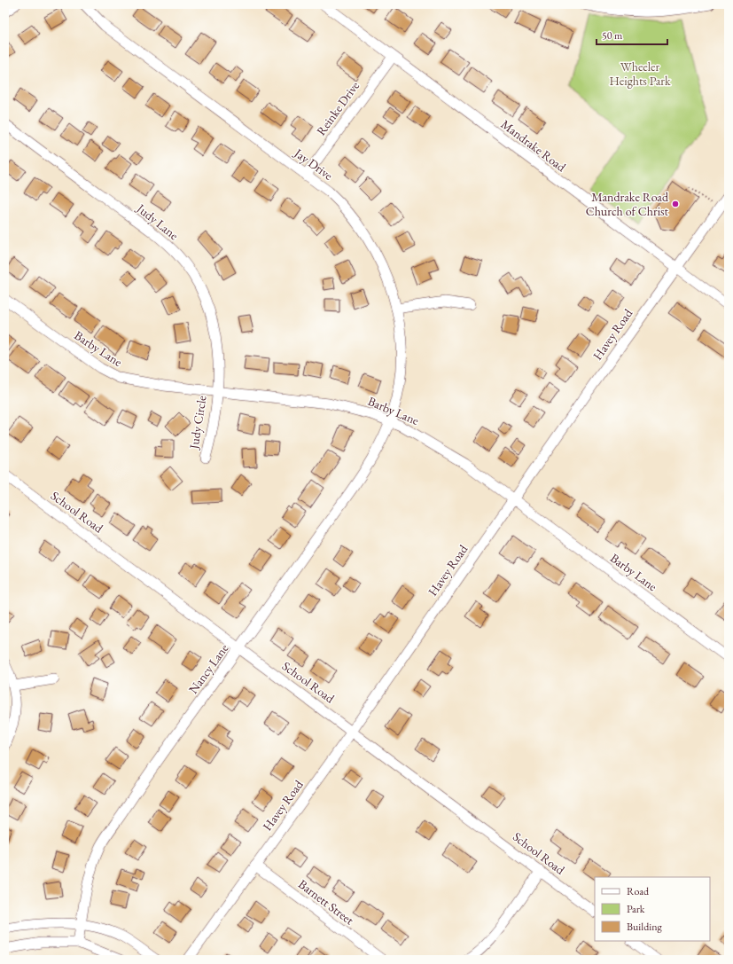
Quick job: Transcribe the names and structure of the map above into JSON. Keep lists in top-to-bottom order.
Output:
{
  "streets": {
    "street": [
      "Reinke Drive",
      "Mandrake Road",
      "Jay Drive",
      "Judy Lane",
      "Havey Road",
      "Barby Lane",
      "Judy Circle",
      "School Road",
      "Nancy Lane",
      "Barnett Street"
    ]
  },
  "crossings": [
    ["Reinke Drive", "Mandrake Road"],
    ["Reinke Drive", "Jay Drive"],
    ["Mandrake Road", "Havey Road"],
    ["Jay Drive", "Barby Lane"],
    ["Jay Drive", "Nancy Lane"],
    ["Judy Lane", "Barby Lane"],
    ["Judy Lane", "Judy Circle"],
    ["Havey Road", "Barby Lane"],
    ["Havey Road", "School Road"],
    ["Havey Road", "Barnett Street"],
    ["Barby Lane", "Judy Circle"],
    ["Barby Lane", "Nancy Lane"],
    ["School Road", "Nancy Lane"]
  ],
  "parks": ["Wheeler Heights Park"],
  "places": ["Mandrake Road Church of Christ"],
  "legend": ["Road", "Park", "Building"],
  "scale_bar": "50 m"
}
